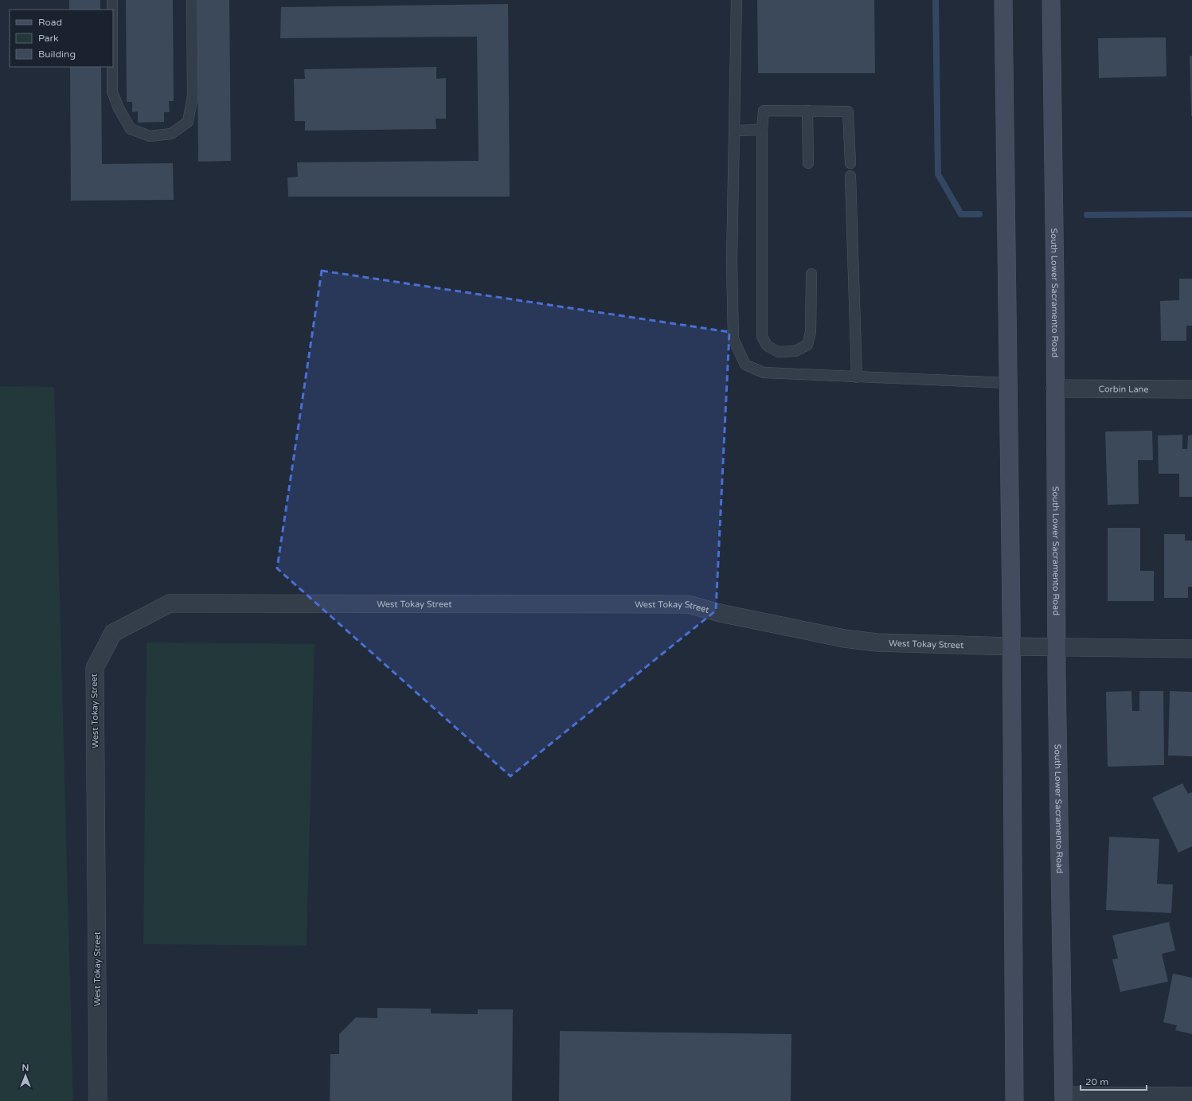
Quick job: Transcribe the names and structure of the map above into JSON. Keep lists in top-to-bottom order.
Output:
{
  "streets": {
    "main road": ["South Lower Sacramento Road"],
    "street": ["Corbin Lane", "West Tokay Street"]
  },
  "crossings": [
    ["South Lower Sacramento Road", "Corbin Lane"],
    ["South Lower Sacramento Road", "West Tokay Street"]
  ],
  "legend": ["Road", "Park", "Building"],
  "scale_bar": "20 m",
  "north": "top"
}
